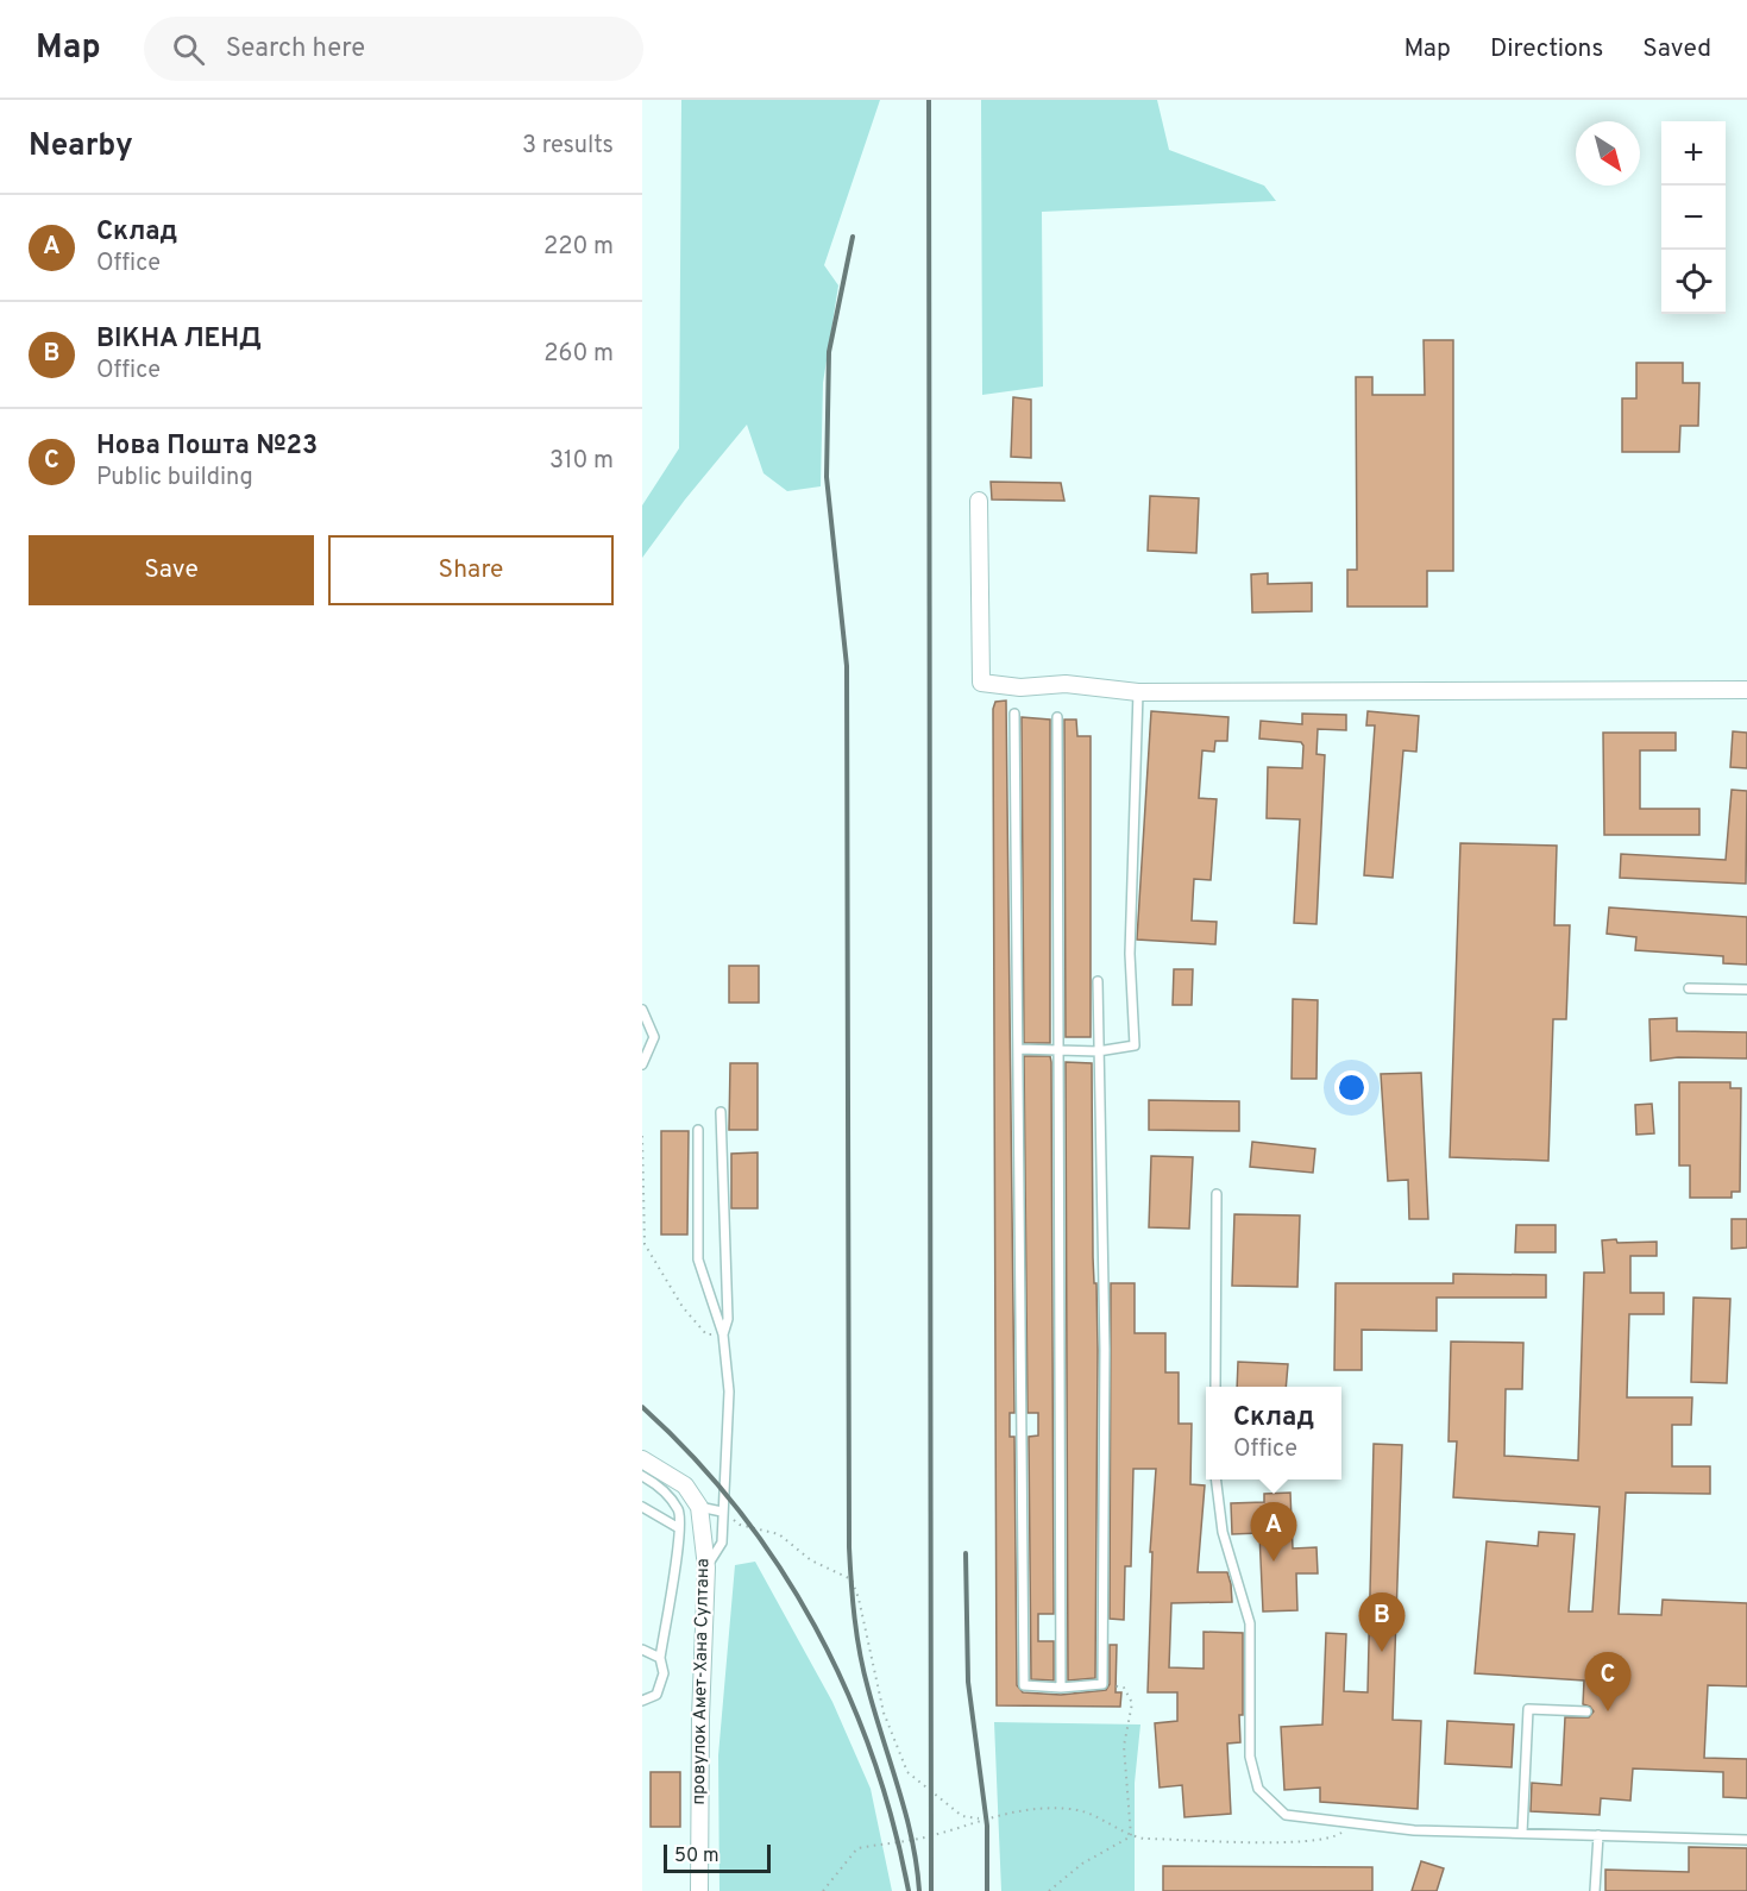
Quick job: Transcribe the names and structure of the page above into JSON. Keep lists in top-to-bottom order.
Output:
{
  "streets": {
    "street": ["провулок Амет-Хана Султана"]
  },
  "scale_bar": "50 m",
  "north": "bottom right",
  "page": {
    "header": "Map",
    "search": "Search here",
    "nav": ["Map", "Directions", "Saved"],
    "heading": ["Nearby", "3 results"],
    "map_buttons": ["+", "−"],
    "list": [
      {
        "mark": "A",
        "name": "Склад",
        "note": "Office",
        "value": "220 m"
      },
      {
        "mark": "B",
        "name": "ВІКНА ЛЕНД",
        "note": "Office",
        "value": "260 m"
      },
      {
        "mark": "C",
        "name": "Нова Пошта №23",
        "note": "Public building",
        "value": "310 m"
      }
    ],
    "buttons": ["Save", "Share"],
    "popup": ["Склад", "Office"],
    "pins": ["A", "B", "C"],
    "scale": "50 m"
  }
}
